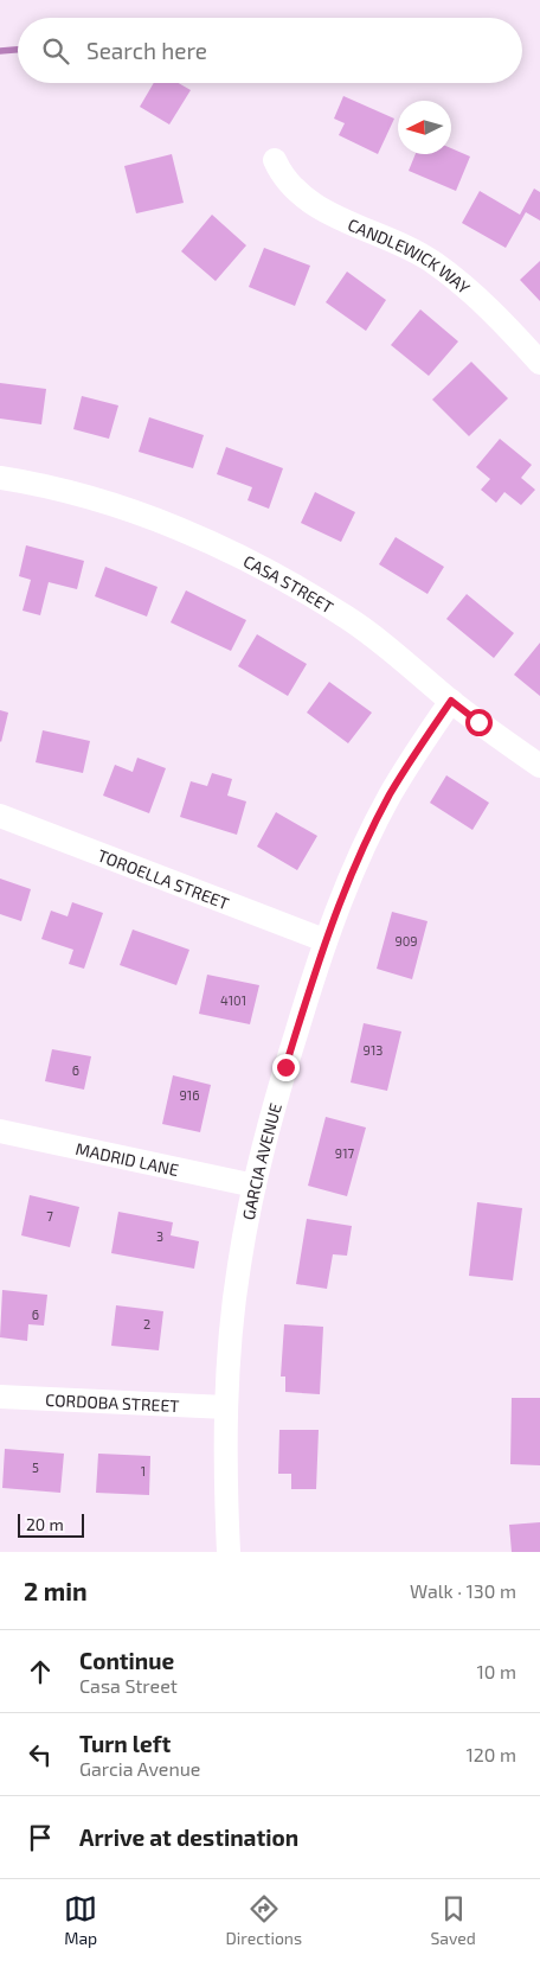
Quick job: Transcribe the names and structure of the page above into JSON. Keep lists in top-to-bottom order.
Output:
{
  "streets": {
    "street": [
      "CANDLEWICK WAY",
      "CASA STREET",
      "TOROELLA STREET",
      "MADRID LANE",
      "GARCIA AVENUE",
      "CORDOBA STREET"
    ]
  },
  "crossings": [
    ["CASA STREET", "GARCIA AVENUE"],
    ["TOROELLA STREET", "GARCIA AVENUE"],
    ["MADRID LANE", "GARCIA AVENUE"],
    ["GARCIA AVENUE", "CORDOBA STREET"]
  ],
  "house_numbers": [
    "909",
    "4101",
    "913",
    "6",
    "916",
    "917",
    "7",
    "3",
    "6",
    "2",
    "5",
    "1"
  ],
  "scale_bar": "20 m",
  "north": "left",
  "page": {
    "search": "Search here",
    "scale": "20 m",
    "heading": ["2 min", "Walk · 130 m"],
    "list": [
      ["Continue", "Casa Street", "10 m"],
      ["Turn left", "Garcia Avenue", "120 m"],
      "Arrive at destination"
    ],
    "nav": ["Map", "Directions", "Saved"]
  }
}
